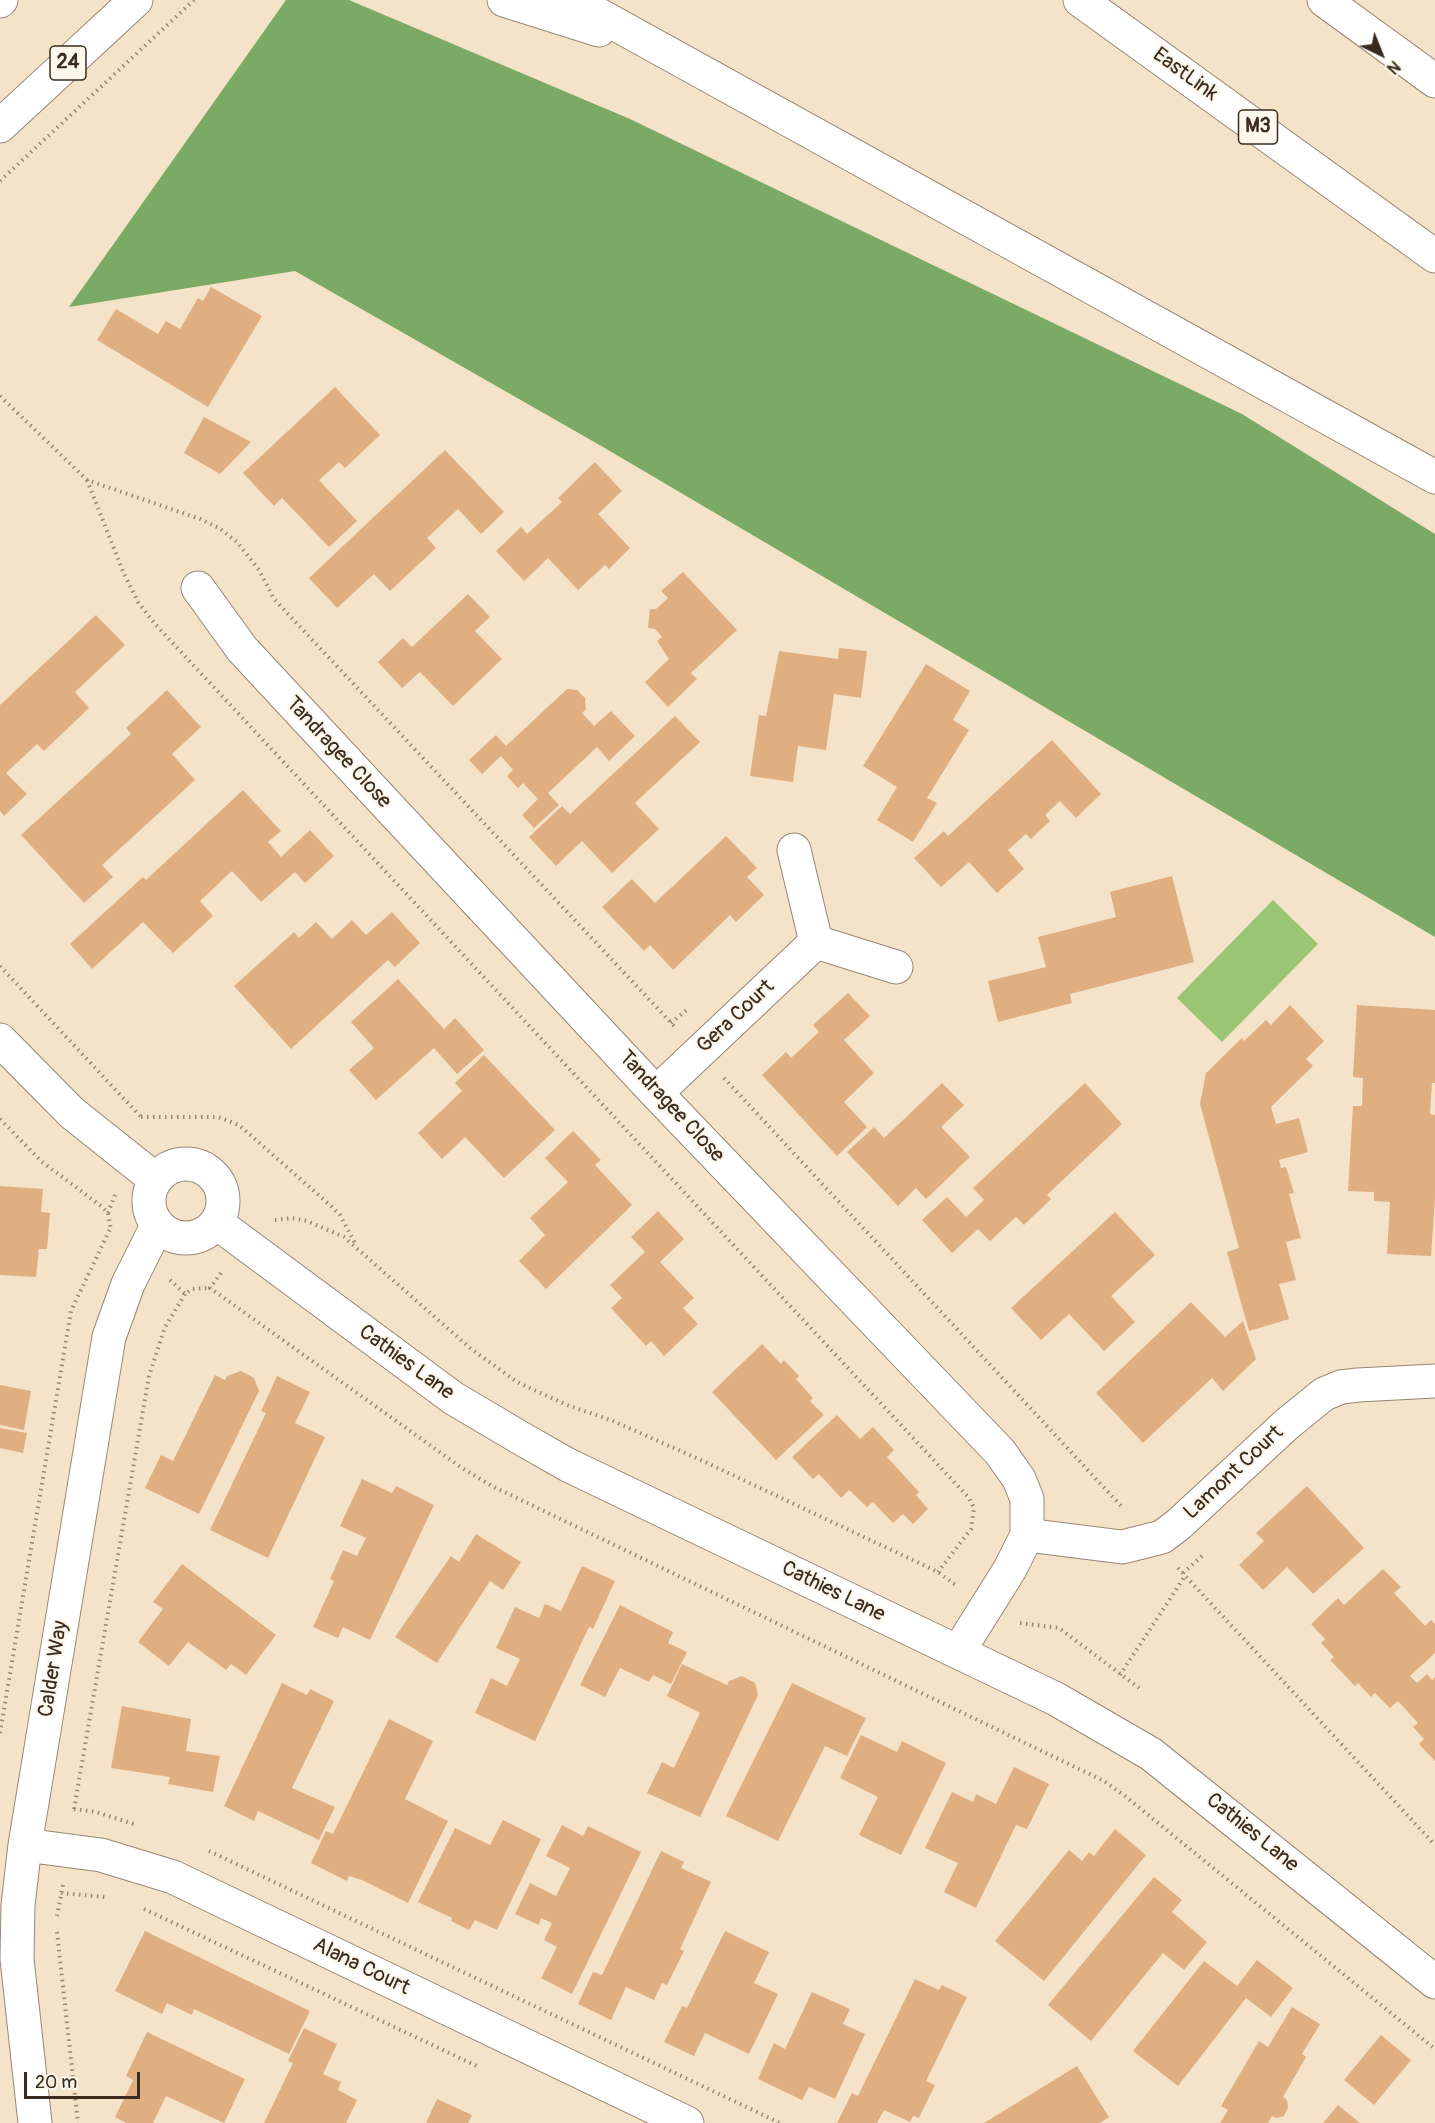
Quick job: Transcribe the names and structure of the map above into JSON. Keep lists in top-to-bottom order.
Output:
{
  "streets": {
    "main road": [
      "24",
      "EastLink",
      "M3",
      "Tandragee Close",
      "Gera Court",
      "Cathies Lane",
      "Lamont Court",
      "Calder Way",
      "Alana Court"
    ]
  },
  "crossings": [
    ["Tandragee Close", "Gera Court"],
    ["Tandragee Close", "Cathies Lane"],
    ["Tandragee Close", "Lamont Court"],
    ["Cathies Lane", "Calder Way"],
    ["Calder Way", "Alana Court"]
  ],
  "scale_bar": "20 m",
  "north": "bottom right"
}
